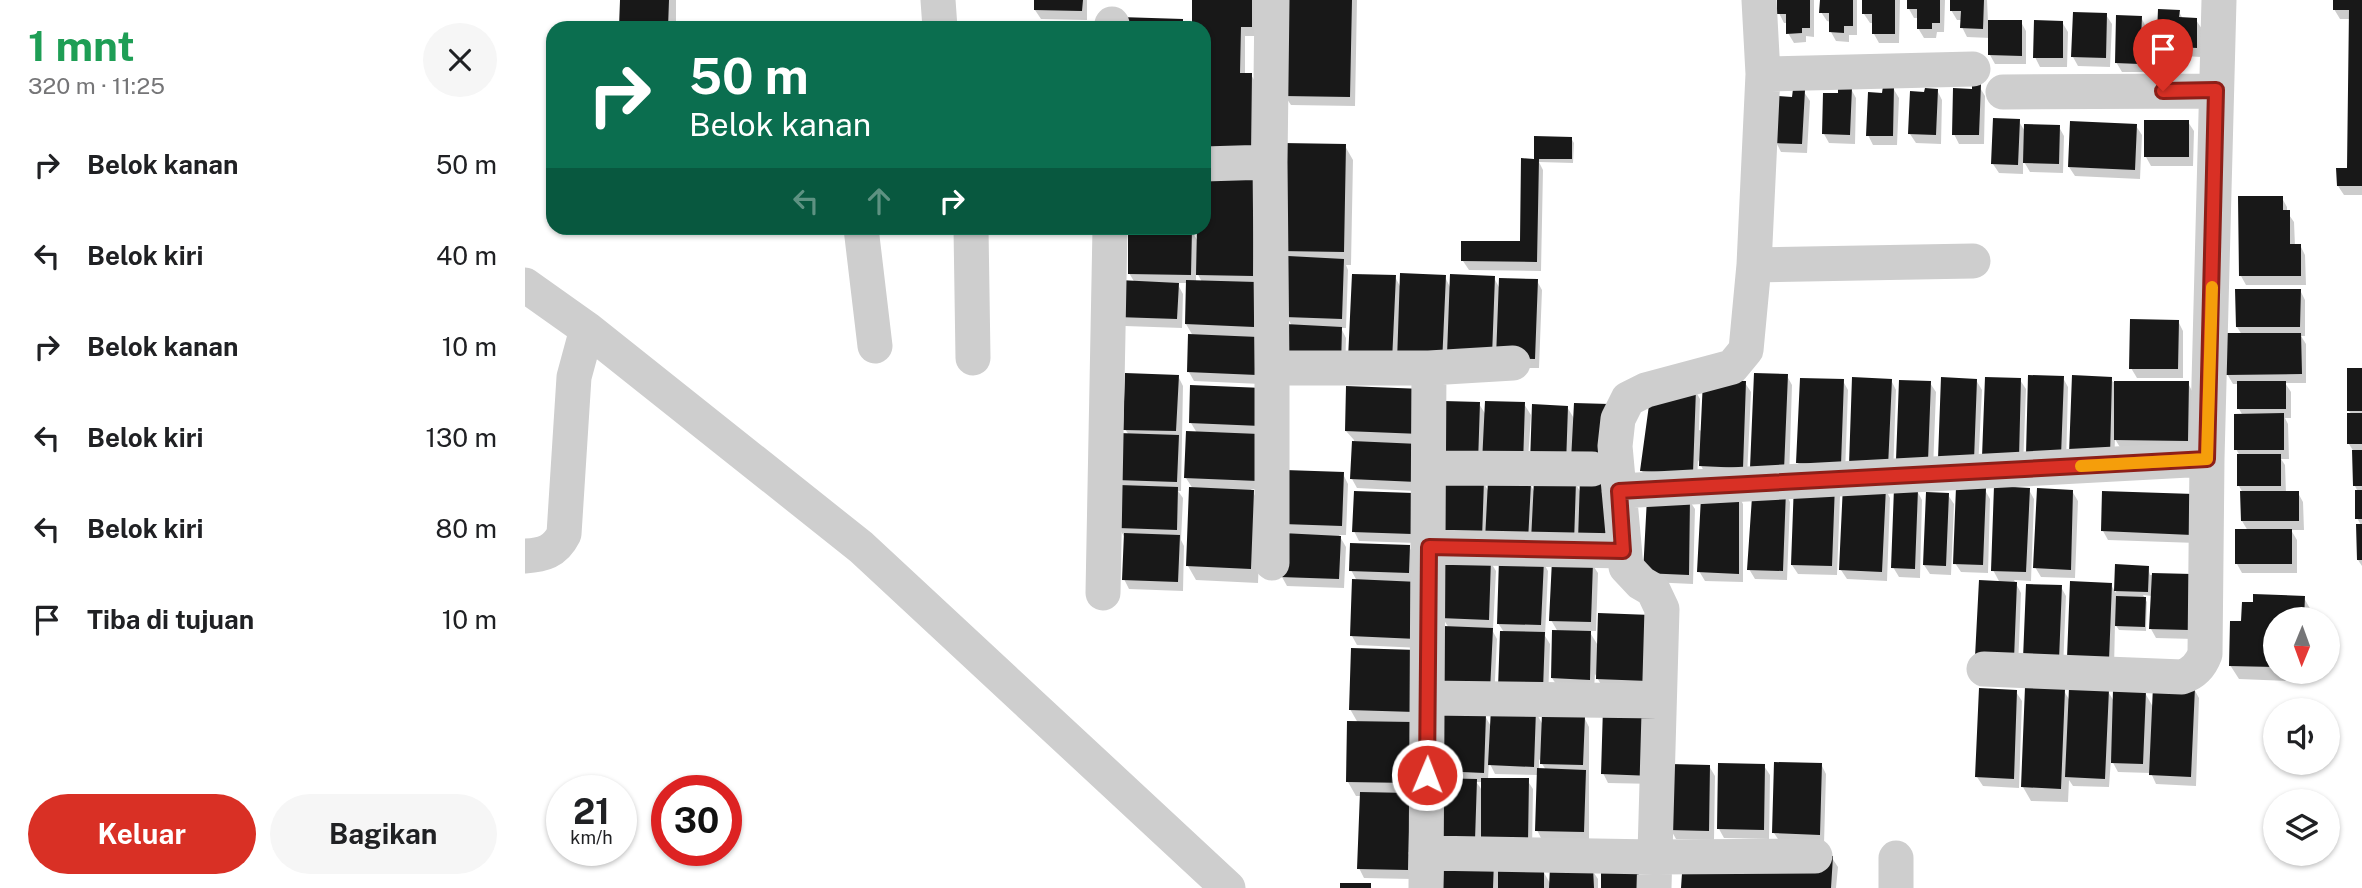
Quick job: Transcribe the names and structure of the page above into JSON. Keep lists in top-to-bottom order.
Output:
{
  "north": "bottom",
  "page": {
    "heading": ["1 mnt", "320 m · 11:25"],
    "turn": ["50 m", "Belok kanan"],
    "list": [
      {
        "name": "Belok kanan",
        "value": "50 m"
      },
      {
        "name": "Belok kiri",
        "value": "40 m"
      },
      {
        "name": "Belok kanan",
        "value": "10 m"
      },
      {
        "name": "Belok kiri",
        "value": "130 m"
      },
      {
        "name": "Belok kiri",
        "value": "80 m"
      },
      {
        "name": "Tiba di tujuan",
        "value": "10 m"
      }
    ],
    "speed": "21 km/h",
    "limit": "30",
    "buttons": ["Keluar", "Bagikan"]
  }
}
